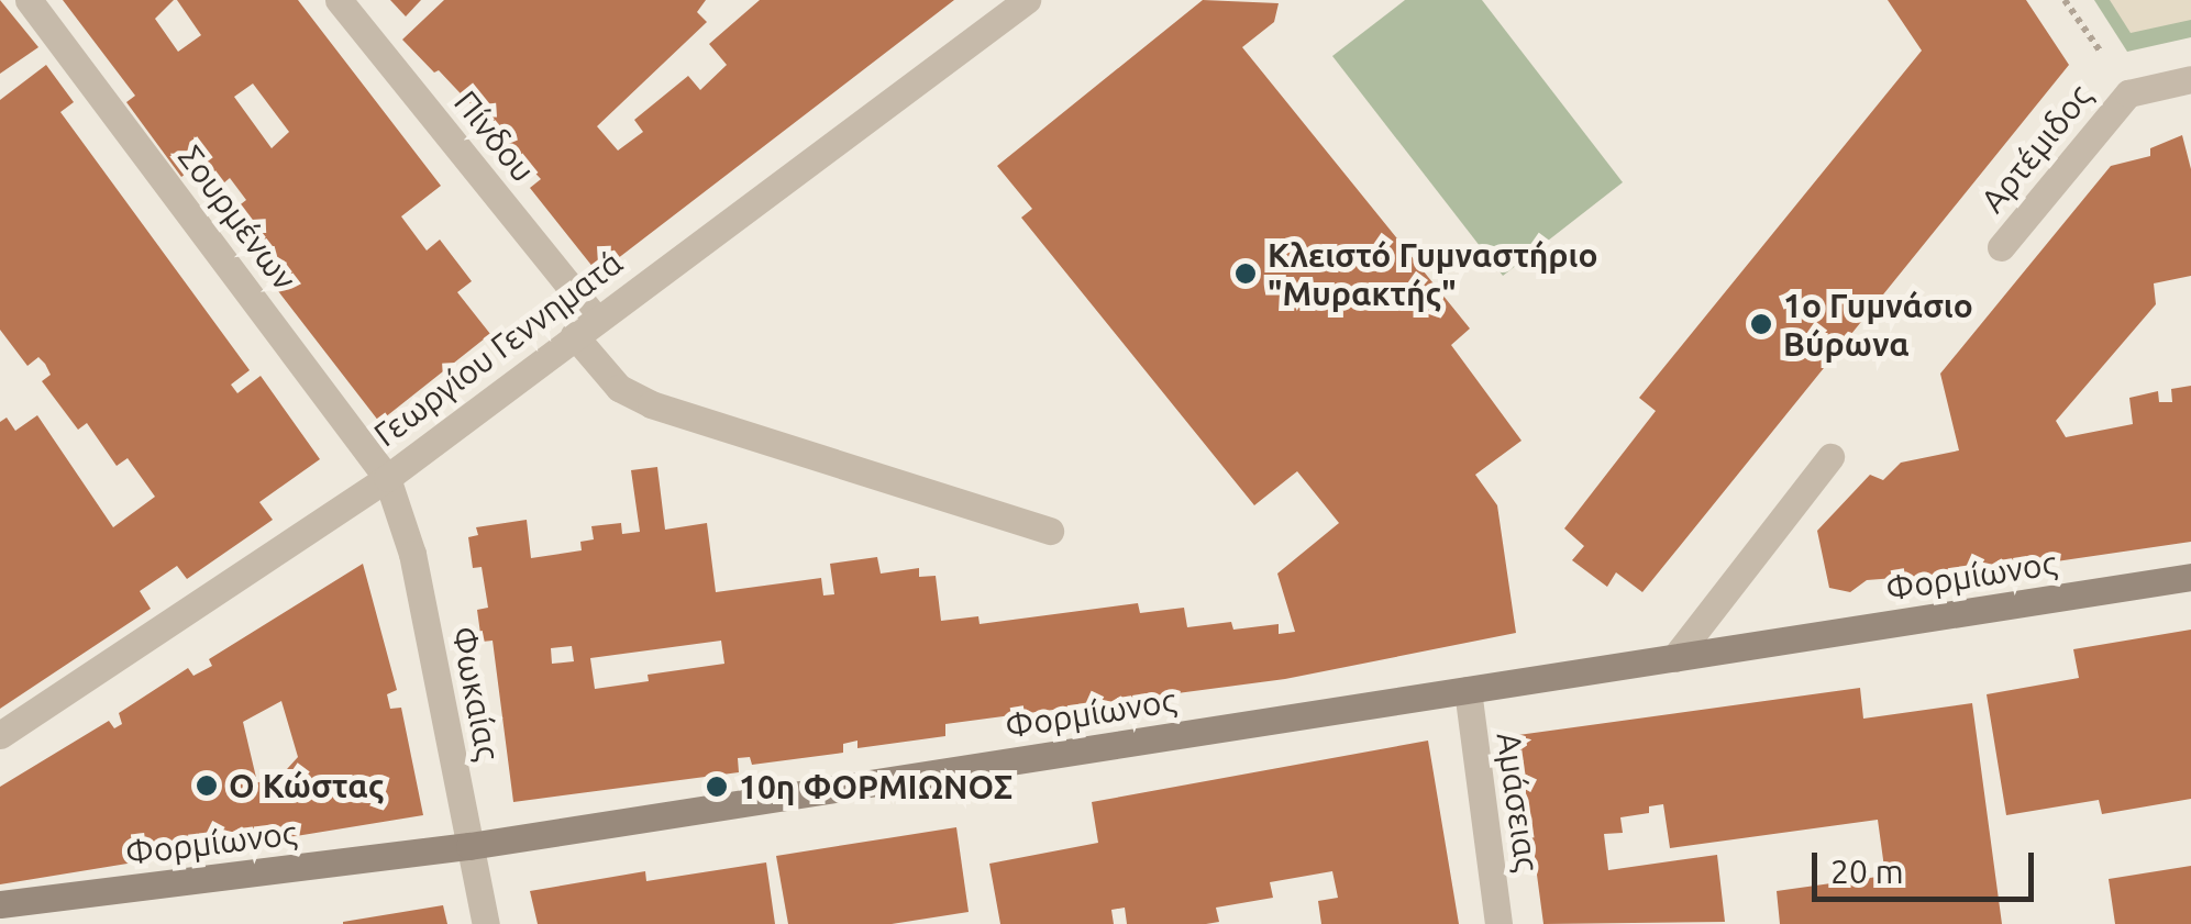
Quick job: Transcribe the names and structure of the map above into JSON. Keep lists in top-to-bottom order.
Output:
{
  "streets": {
    "street": [
      "Πίνδου",
      "Αρτέμιδος",
      "Σουρμένων",
      "Γεωργίου Γεννηματά",
      "Φορμίωνος",
      "Φωκαίας",
      "Αμάσειας"
    ]
  },
  "crossings": [
    ["Πίνδου", "Γεωργίου Γεννηματά"],
    ["Σουρμένων", "Γεωργίου Γεννηματά"],
    ["Σουρμένων", "Φωκαίας"],
    ["Γεωργίου Γεννηματά", "Φωκαίας"],
    ["Φορμίωνος", "Φωκαίας"],
    ["Φορμίωνος", "Αμάσειας"]
  ],
  "places": [
    "Κλειστό Γυμναστήριο \"Μυρακτής\"",
    "1ο Γυμνάσιο Βύρωνα",
    "Ο Κώστας",
    "10η ΦΟΡΜΙΩΝΟΣ"
  ],
  "scale_bar": "20 m"
}
